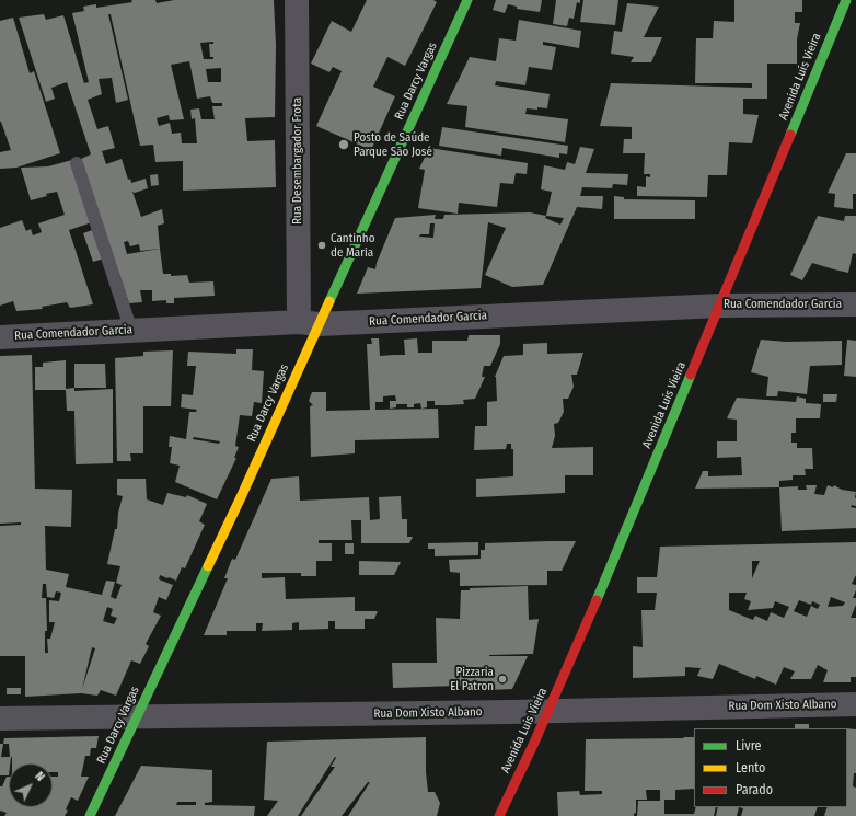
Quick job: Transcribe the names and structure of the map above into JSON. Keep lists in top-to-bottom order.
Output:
{
  "streets": {
    "street": [
      "Avenida Luís Vieira",
      "Rua Darcy Vargas",
      "Rua Desembargador Frota",
      "Rua Comendador Garcia",
      "Rua Dom Xisto Albano"
    ]
  },
  "crossings": [
    ["Avenida Luís Vieira", "Rua Comendador Garcia"],
    ["Avenida Luís Vieira", "Rua Dom Xisto Albano"],
    ["Rua Darcy Vargas", "Rua Desembargador Frota"],
    ["Rua Darcy Vargas", "Rua Comendador Garcia"],
    ["Rua Darcy Vargas", "Rua Dom Xisto Albano"],
    ["Rua Desembargador Frota", "Rua Comendador Garcia"]
  ],
  "places": ["Posto de Saúde Parque São José", "Cantinho de Maria", "Pizzaria El Patron"],
  "legend": ["Livre", "Lento", "Parado"],
  "north": "top right"
}
